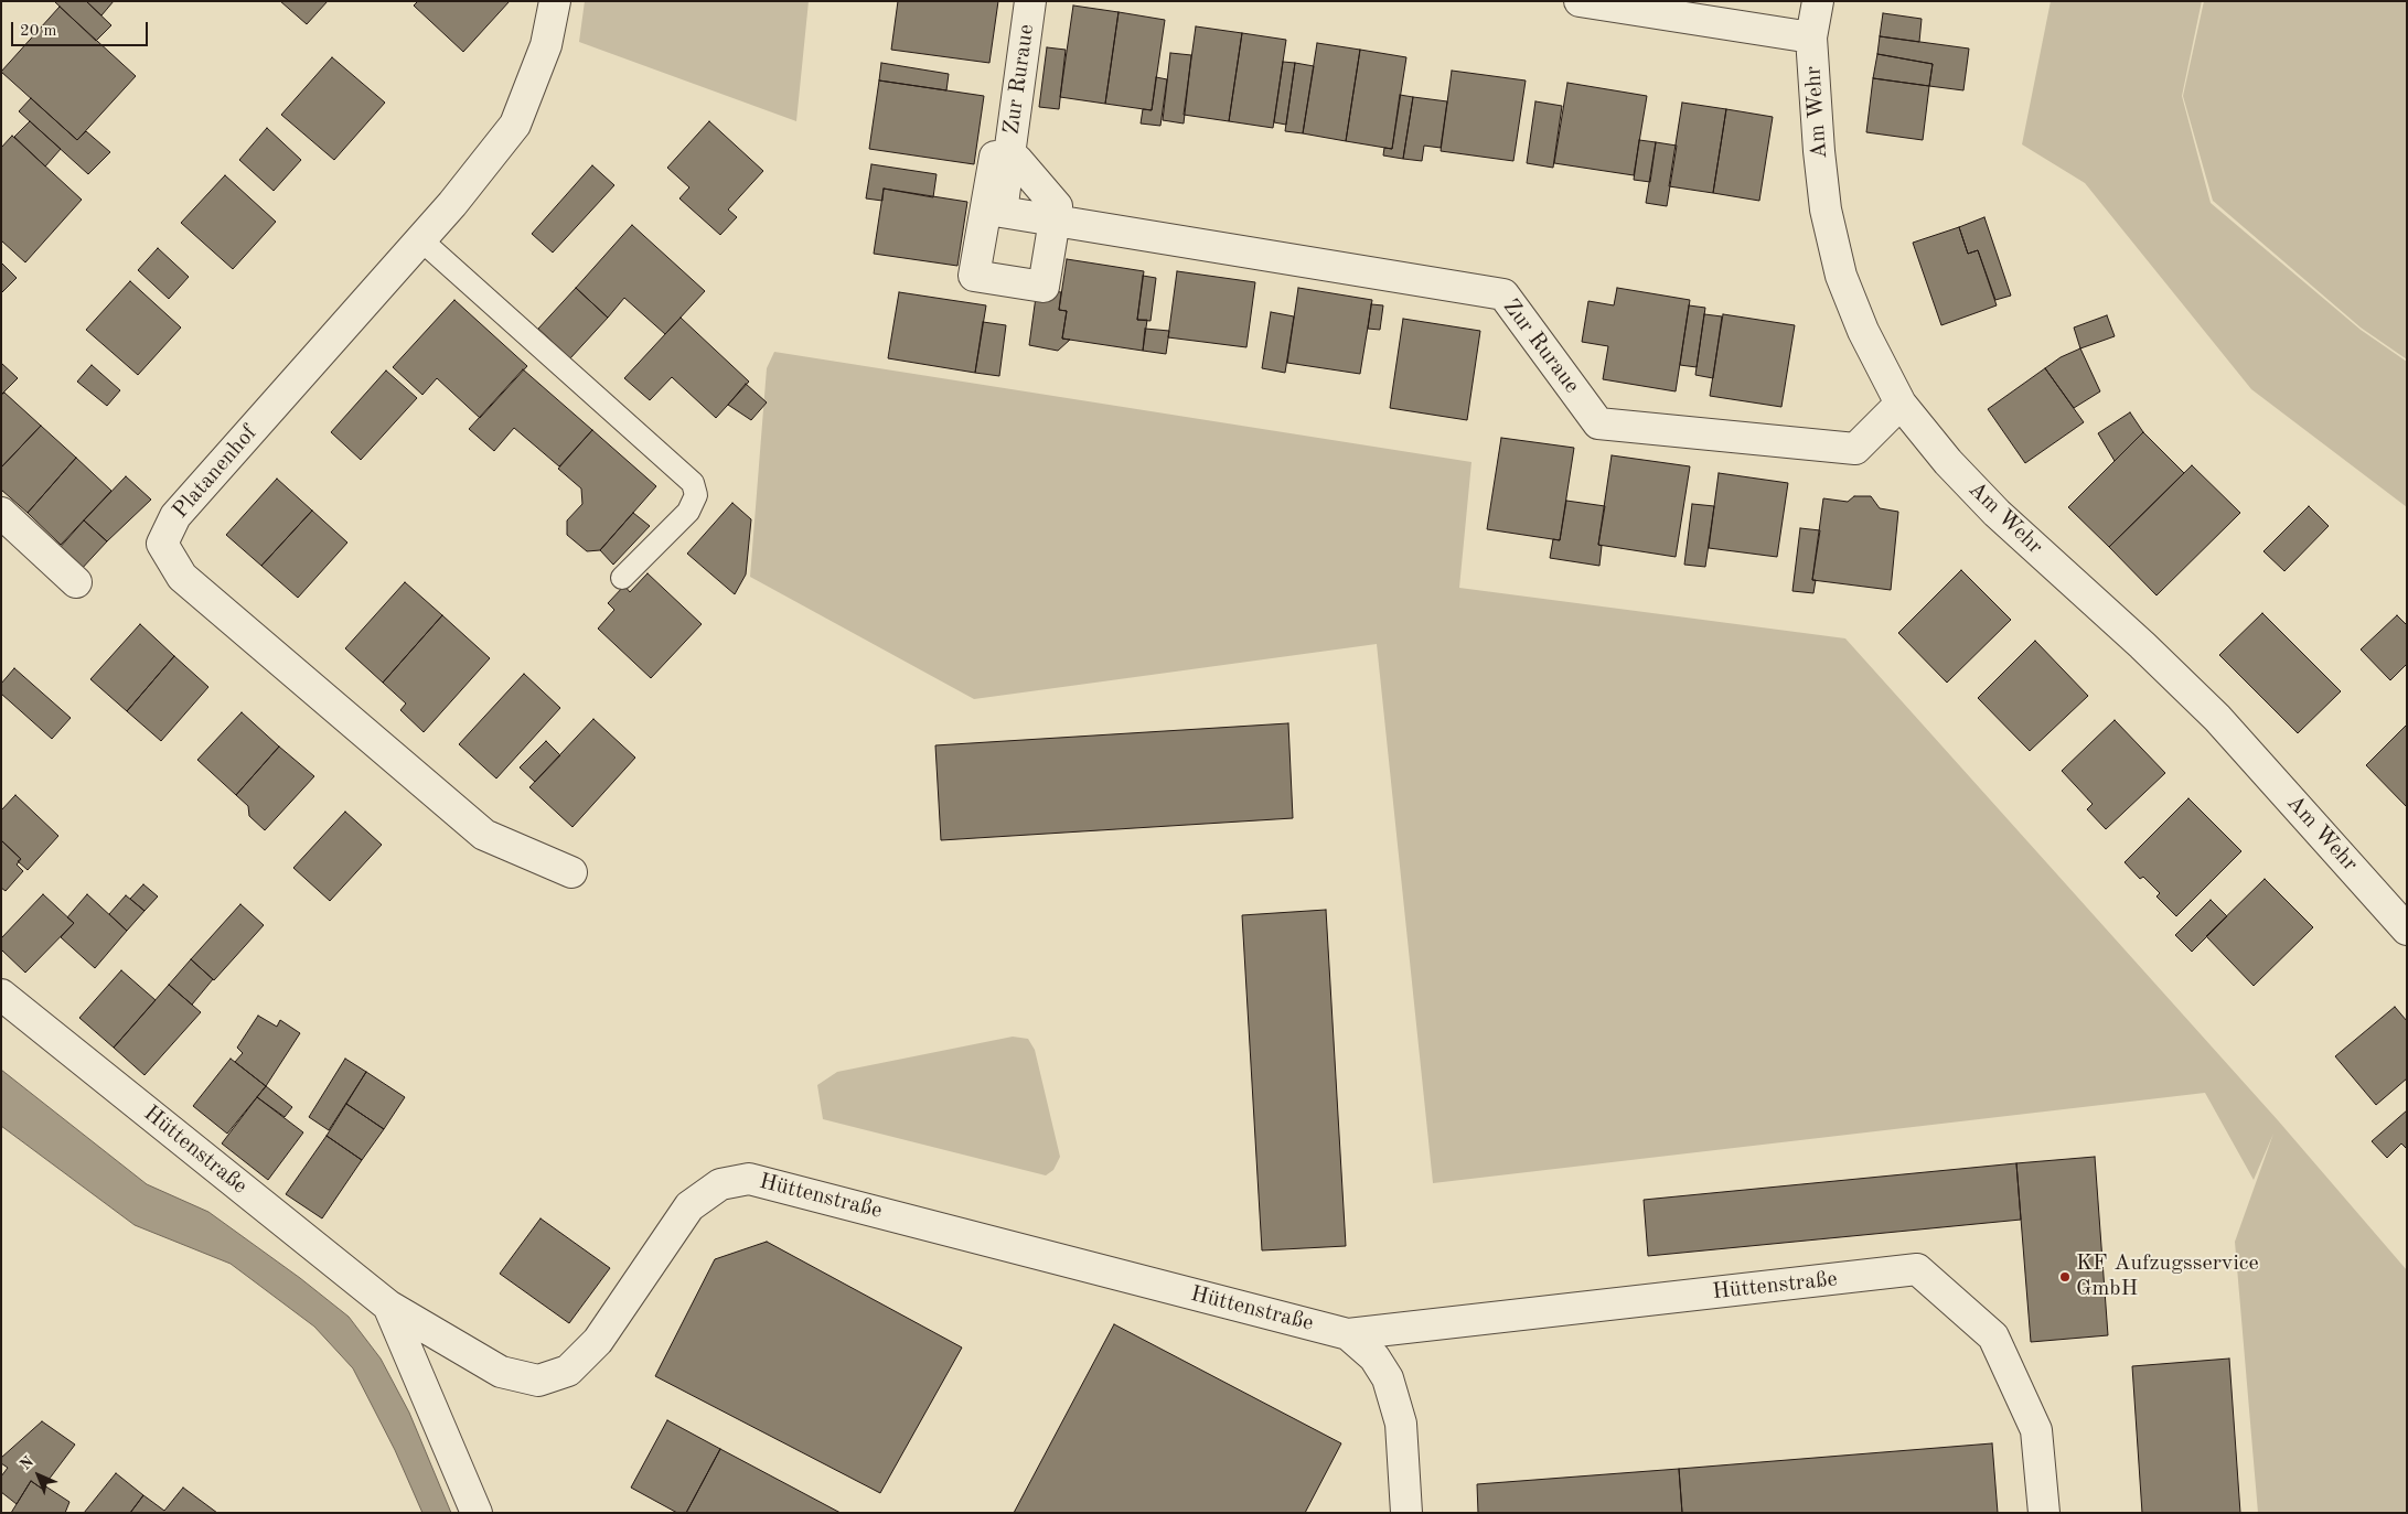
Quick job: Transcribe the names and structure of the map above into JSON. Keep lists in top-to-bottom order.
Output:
{
  "streets": {
    "street": [
      "Zur Ruraue",
      "Am Wehr",
      "Platanenhof",
      "Hüttenstraße"
    ]
  },
  "crossings": [
    ["Zur Ruraue", "Am Wehr"]
  ],
  "places": ["KF Aufzugsservice GmbH"],
  "scale_bar": "20 m",
  "north": "top left"
}
